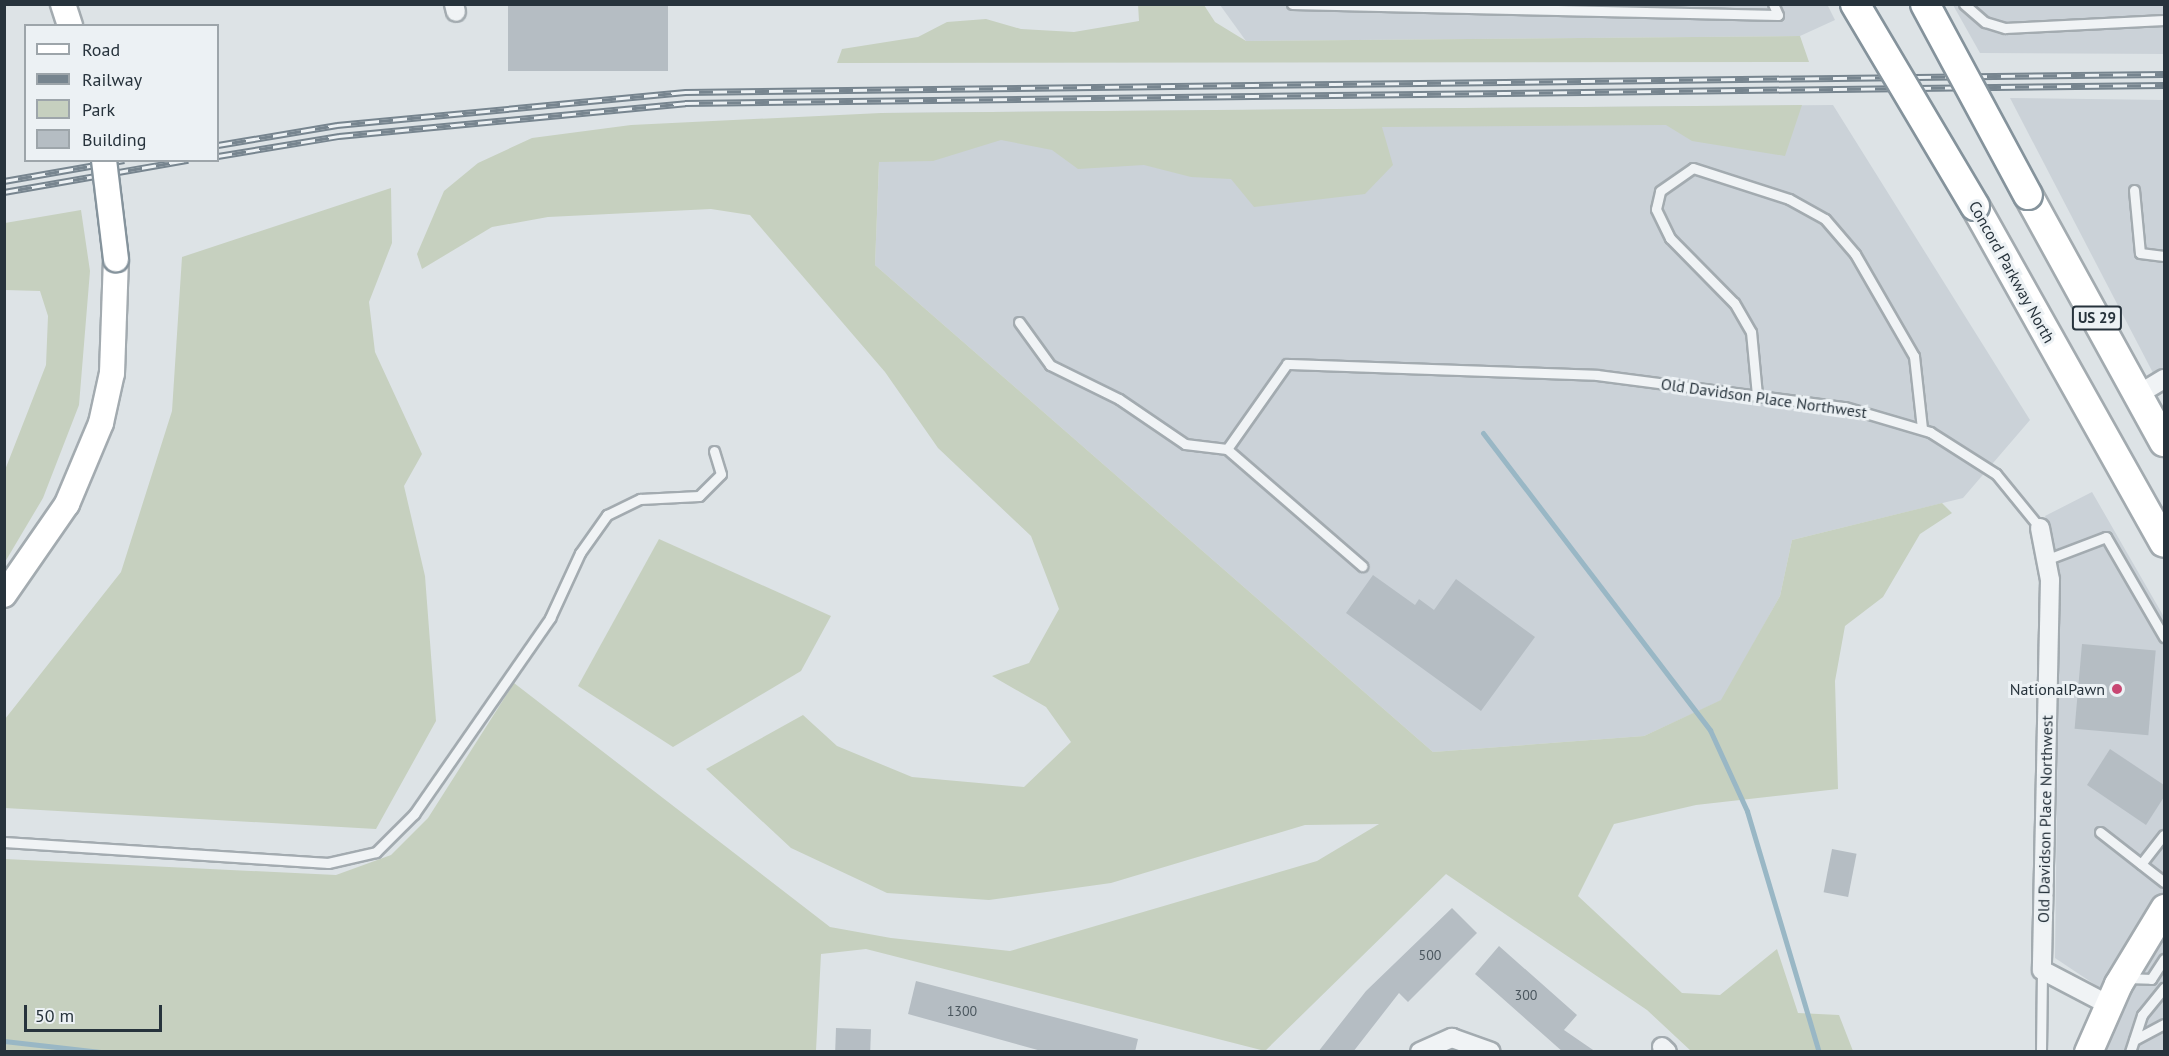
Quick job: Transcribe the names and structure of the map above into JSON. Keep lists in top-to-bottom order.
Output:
{
  "streets": {
    "highway": ["Concord Parkway North", "US 29"],
    "street": ["Old Davidson Place Northwest"]
  },
  "places": ["NationalPawn"],
  "house_numbers": ["500", "300", "1300"],
  "legend": [
    "Road",
    "Railway",
    "Park",
    "Building"
  ],
  "scale_bar": "50 m"
}
